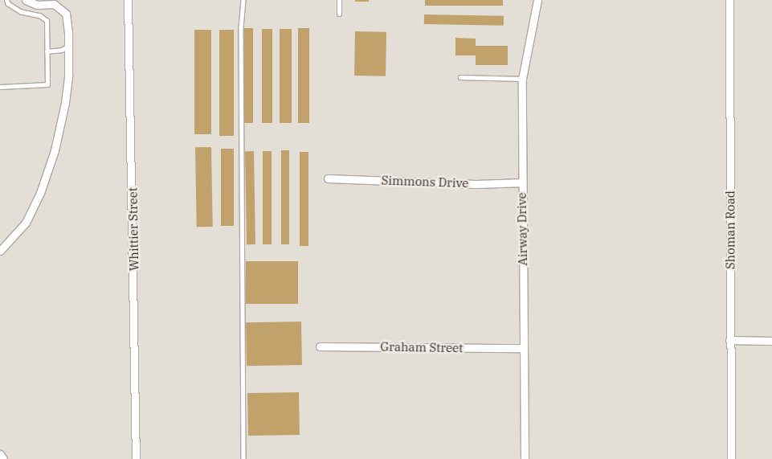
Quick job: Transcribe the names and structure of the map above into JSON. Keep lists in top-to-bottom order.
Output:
{
  "streets": {
    "street": [
      "Simmons Drive",
      "Whittier Street",
      "Airway Drive",
      "Shoman Road",
      "Graham Street"
    ]
  },
  "crossings": [
    ["Simmons Drive", "Airway Drive"],
    ["Airway Drive", "Graham Street"]
  ]
}
